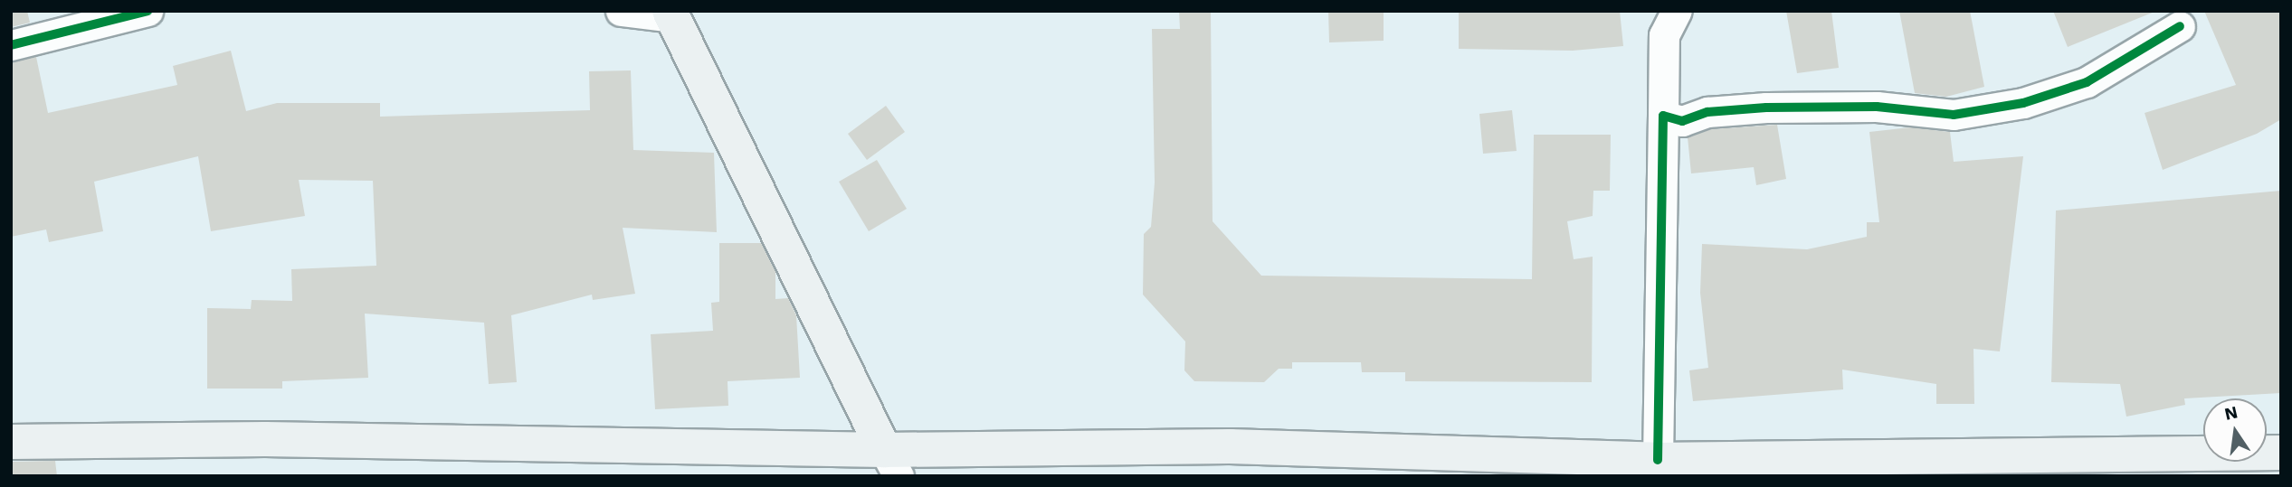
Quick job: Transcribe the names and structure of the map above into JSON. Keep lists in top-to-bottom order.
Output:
{
  "north": "top"
}
